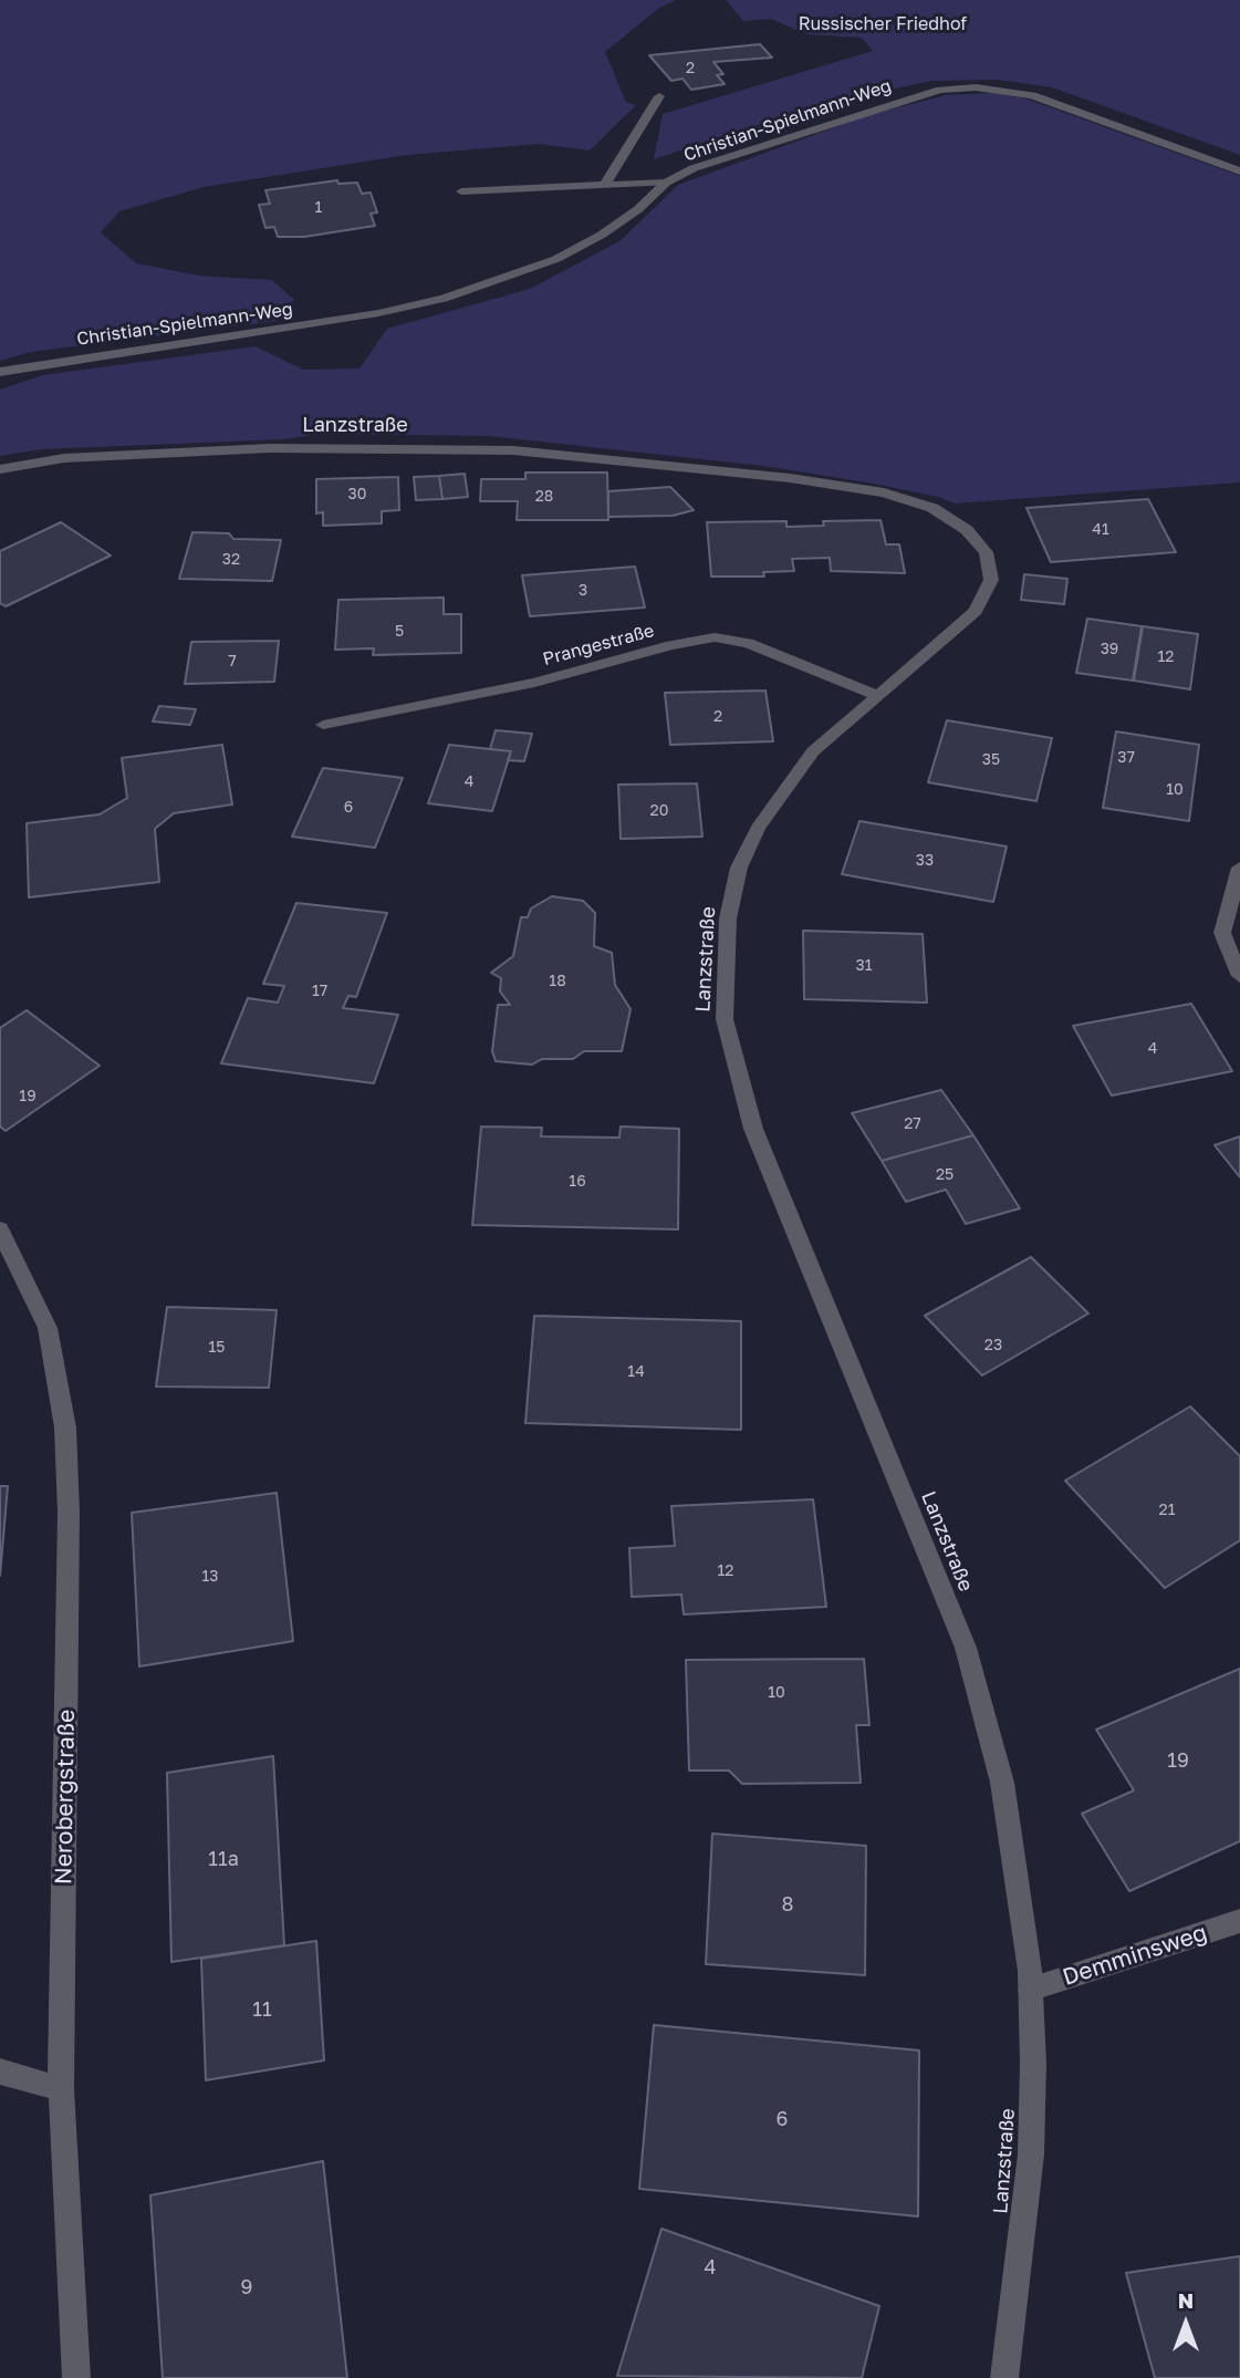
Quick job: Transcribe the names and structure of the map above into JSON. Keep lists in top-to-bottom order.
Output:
{
  "streets": {
    "street": [
      "Christian-Spielmann-Weg",
      "Lanzstraße",
      "Prangestraße",
      "Nerobergstraße",
      "Demminsweg"
    ]
  },
  "crossings": [
    ["Lanzstraße", "Prangestraße"],
    ["Lanzstraße", "Demminsweg"]
  ],
  "parks": ["Russischer Friedhof"],
  "house_numbers": [
    "2",
    "1",
    "30",
    "28",
    "41",
    "32",
    "3",
    "5",
    "39",
    "12",
    "7",
    "2",
    "37",
    "35",
    "4",
    "10",
    "6",
    "20",
    "33",
    "31",
    "18",
    "17",
    "4",
    "19",
    "27",
    "25",
    "16",
    "23",
    "15",
    "14",
    "21",
    "12",
    "13",
    "10",
    "19",
    "11a",
    "8",
    "11",
    "6",
    "4",
    "9"
  ],
  "north": "top"
}
